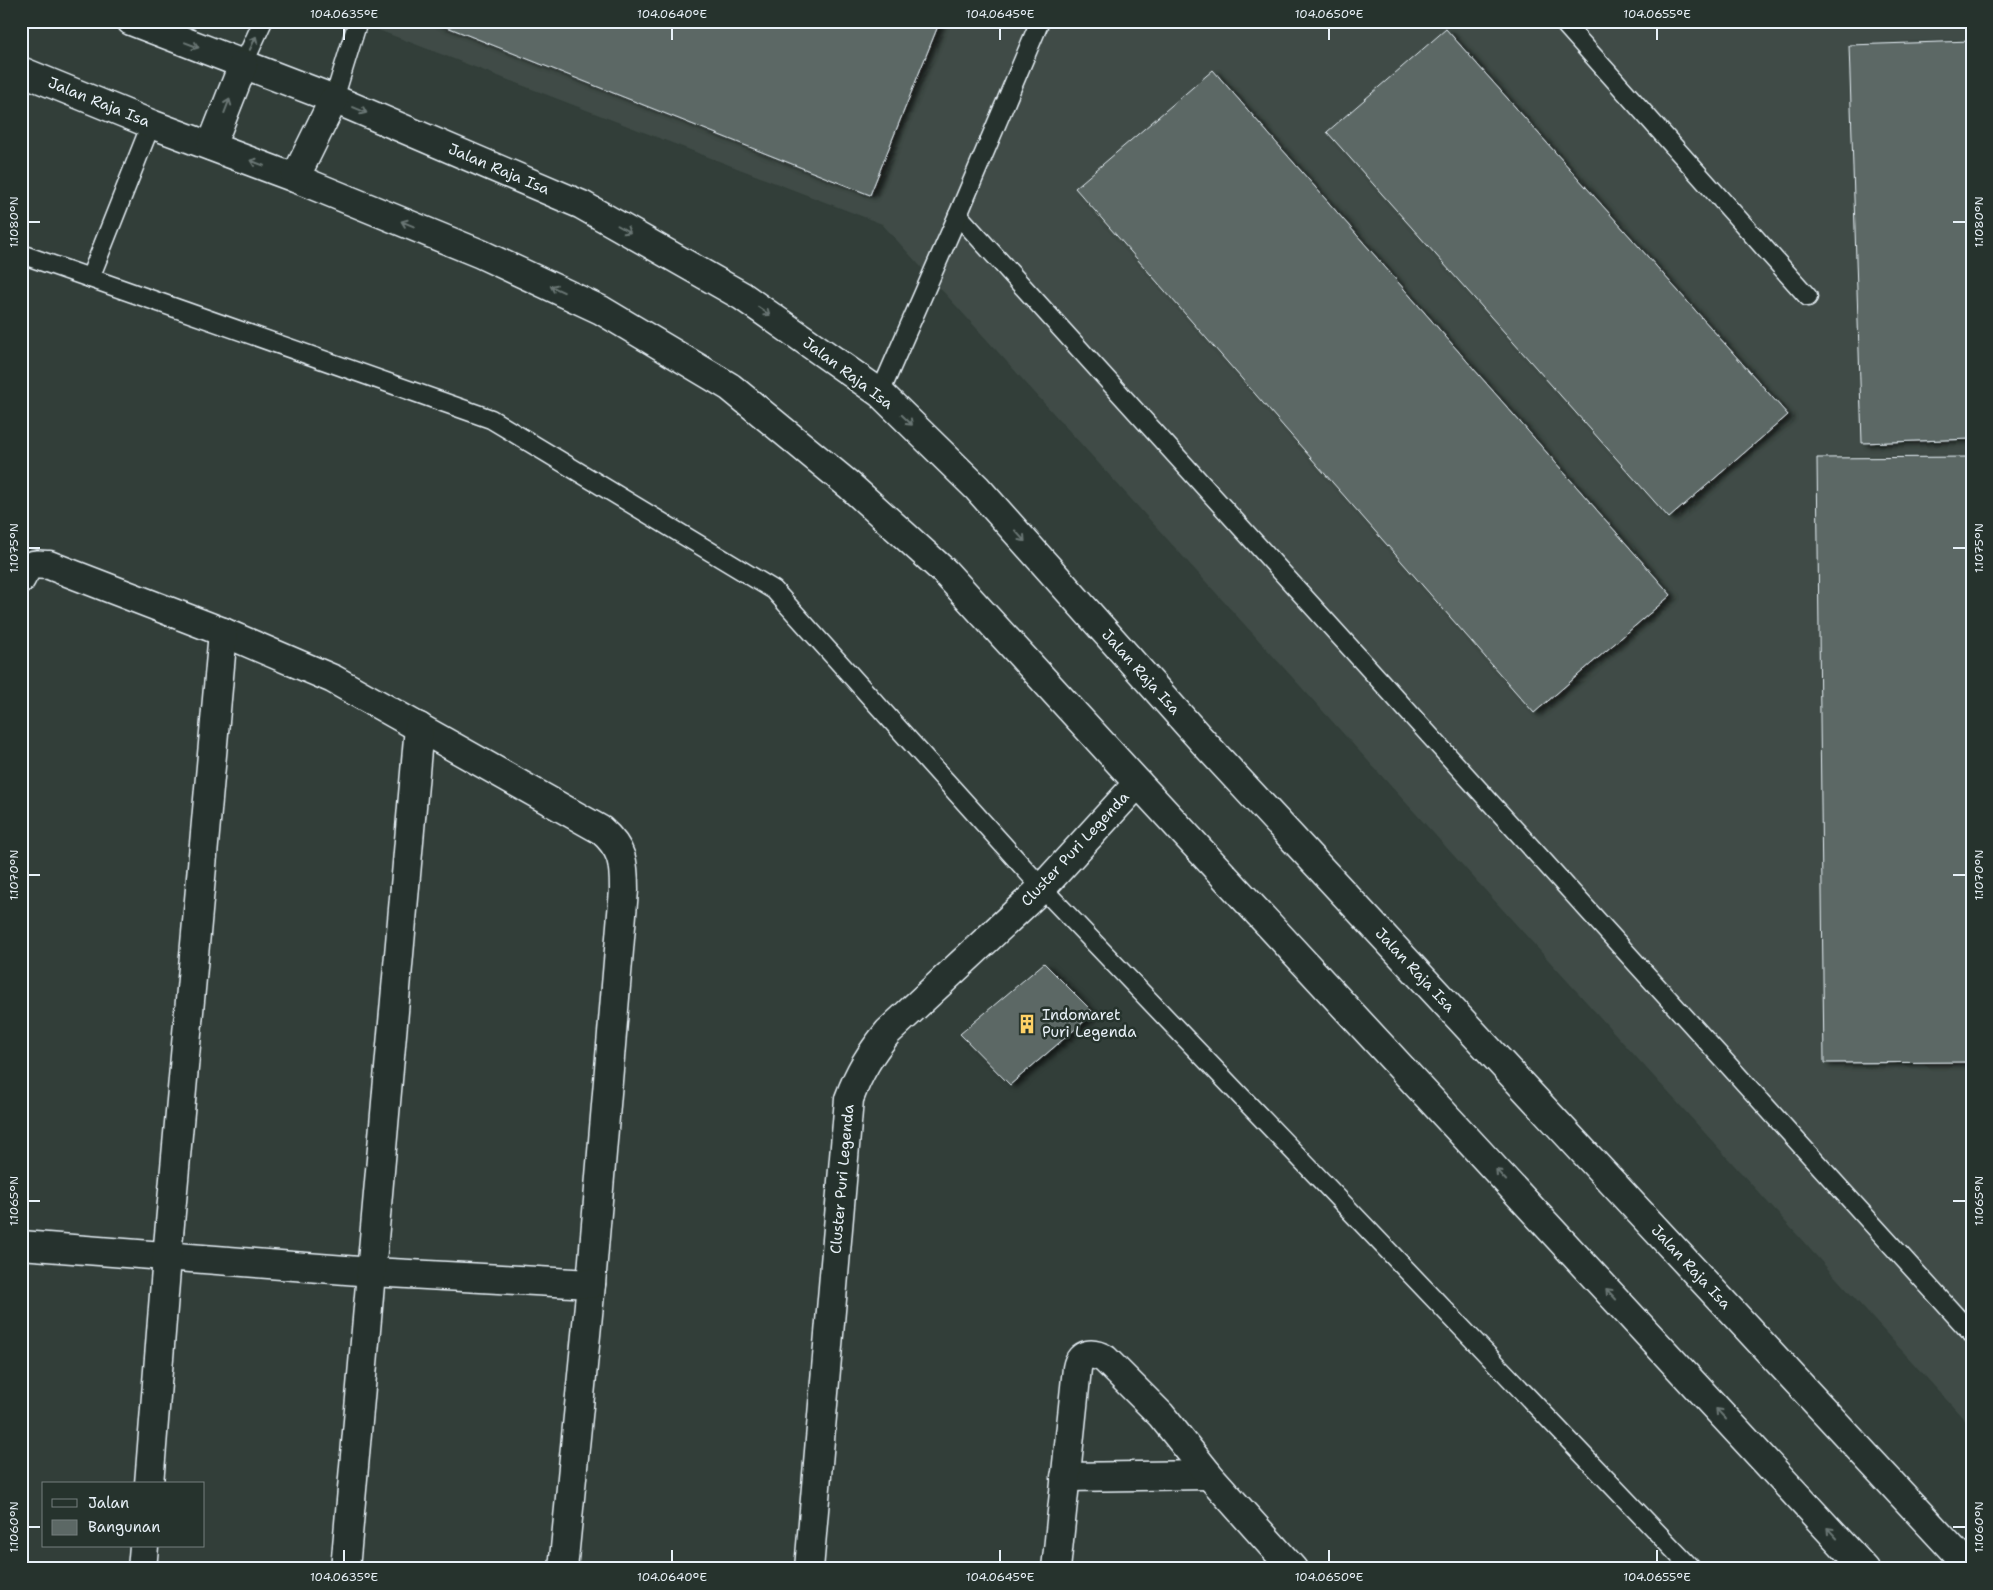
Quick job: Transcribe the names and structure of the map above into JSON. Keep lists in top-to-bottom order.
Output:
{
  "streets": {
    "street": ["Jalan Raja Isa", "Cluster Puri Legenda"]
  },
  "crossings": [
    ["Jalan Raja Isa", "Cluster Puri Legenda"]
  ],
  "places": {
    "building": ["Indomaret Puri Legenda"]
  },
  "legend": ["Jalan", "Bangunan"],
  "coordinates": [
    "104.0635°E",
    "104.0640°E",
    "104.0645°E",
    "104.0650°E",
    "104.0655°E",
    "1.1080°N",
    "1.1075°N",
    "1.1070°N",
    "1.1065°N",
    "1.1060°N"
  ]
}
